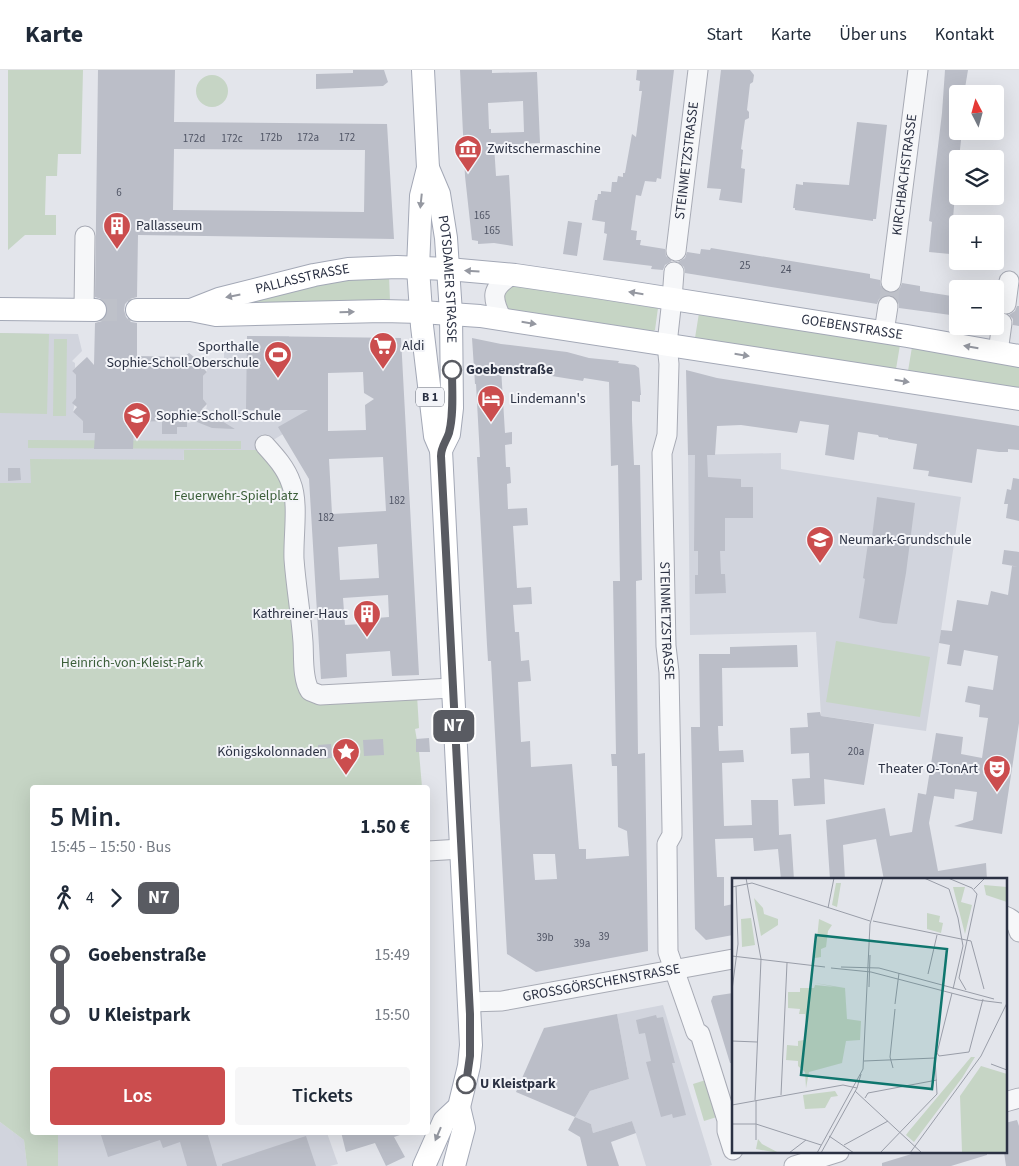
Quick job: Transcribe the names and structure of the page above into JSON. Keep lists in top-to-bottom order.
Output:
{
  "streets": {
    "main road": [
      "POTSDAMER STRASSE",
      "PALLASSTRASSE",
      "GOEBENSTRASSE",
      "B 1"
    ],
    "street": ["STEINMETZSTRASSE", "KIRCHBACHSTRASSE", "GROSSGÖRSCHENSTRASSE"]
  },
  "crossings": [
    ["STEINMETZSTRASSE", "GOEBENSTRASSE"],
    ["STEINMETZSTRASSE", "GROSSGÖRSCHENSTRASSE"],
    ["POTSDAMER STRASSE", "PALLASSTRASSE"],
    ["POTSDAMER STRASSE", "GOEBENSTRASSE"],
    ["POTSDAMER STRASSE", "B 1"],
    ["POTSDAMER STRASSE", "GROSSGÖRSCHENSTRASSE"],
    ["PALLASSTRASSE", "GOEBENSTRASSE"]
  ],
  "parks": ["Feuerwehr-Spielplatz", "Heinrich-von-Kleist-Park"],
  "places": {
    "museum": ["Zwitschermaschine"],
    "building": ["Pallasseum", "Kathreiner-Haus"],
    "other": ["Goebenstraße", "U Kleistpark"],
    "supermarket": ["Aldi"],
    "sports": ["Sporthalle Sophie-Scholl-Oberschule"],
    "hotel": ["Lindemann's"],
    "school or university": ["Sophie-Scholl-Schule", "Neumark-Grundschule"],
    "place": ["Königskolonnaden"],
    "theatre": ["Theater O-TonArt"]
  },
  "lines": ["bus line N7"],
  "house_numbers": [
    "172b",
    "172a",
    "172",
    "172d",
    "172c",
    "6",
    "165",
    "165",
    "25",
    "24",
    "182",
    "182",
    "20a",
    "39",
    "39b",
    "39a"
  ],
  "north": "top",
  "page": {
    "header": "Karte",
    "nav": [
      "Start",
      "Karte",
      "Über uns",
      "Kontakt"
    ],
    "on_map": "N7",
    "map_buttons": ["+", "−"],
    "heading": ["5 Min.", "15:45 – 15:50 · Bus", "1.50 €"],
    "legs": ["4", "N7"],
    "list": [
      {
        "name": "Goebenstraße",
        "value": "15:49"
      },
      {
        "name": "U Kleistpark",
        "value": "15:50"
      }
    ],
    "buttons": ["Los", "Tickets"]
  }
}
